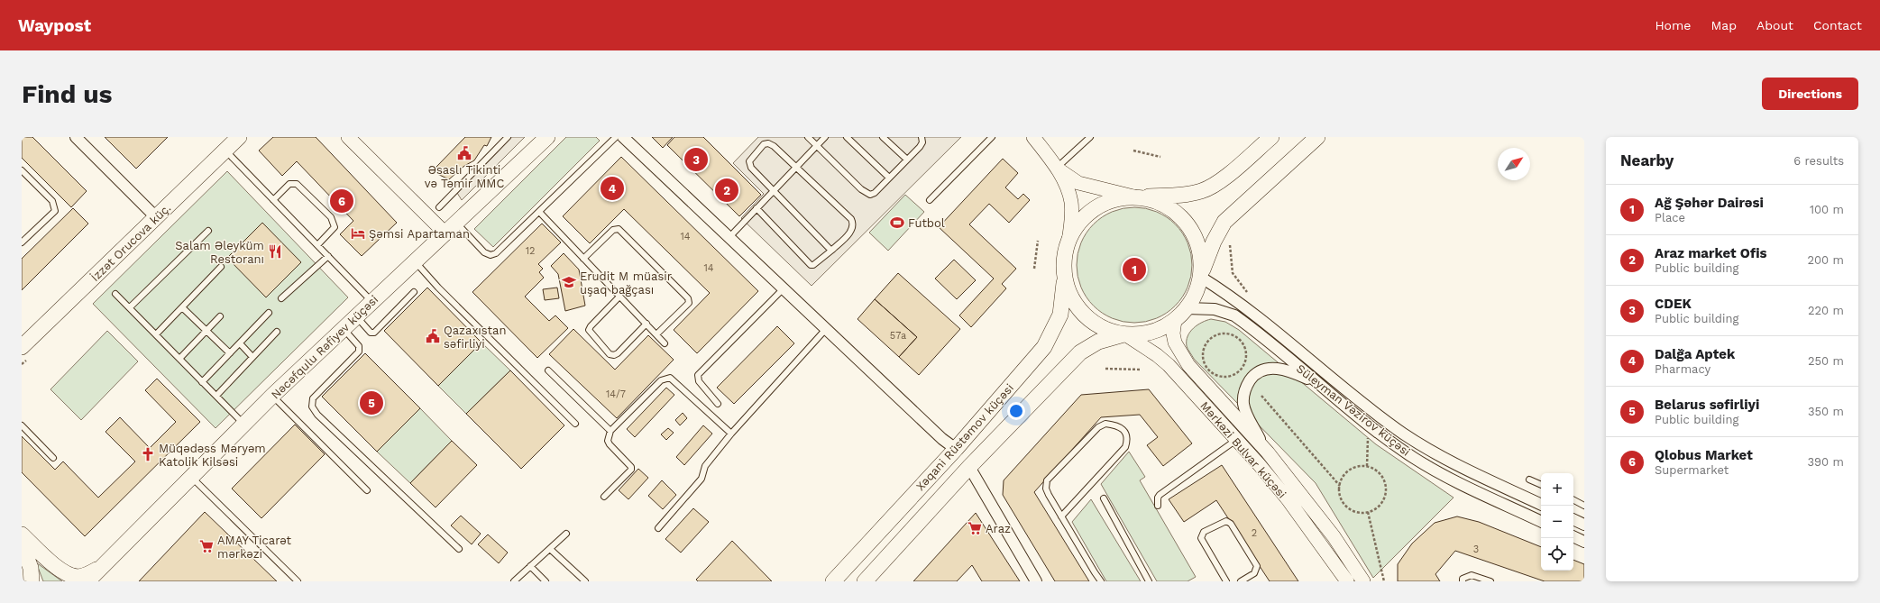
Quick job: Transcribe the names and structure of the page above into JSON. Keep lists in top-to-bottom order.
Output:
{
  "streets": {
    "main road": ["İzzət Orucova küç.", "Nəcəfqulu Rəfiyev küçəsi", "Xəqani Rüstəmov küçəsi"],
    "street": ["Süleyman Vəzirov küçəsi", "Mərkəzi Bulvar küçəsi"]
  },
  "crossings": [
    ["Xəqani Rüstəmov küçəsi", "Mərkəzi Bulvar küçəsi"]
  ],
  "places": {
    "public building": ["Əsaslı Tikinti və Təmir MMC", "Qazaxıstan səfirliyi"],
    "sports": ["Futbol"],
    "hotel": ["Şəmsi Apartaman"],
    "restaurant": ["Salam Əleyküm Restoranı"],
    "school or university": ["Erudit M müasir uşaq bağçası"],
    "church": ["Müqədəss Məryəm Katolik Kilsəsi"],
    "supermarket": ["Araz", "AMAY Ticarət mərkəzi"]
  },
  "house_numbers": [
    "14",
    "12",
    "14",
    "57a",
    "14/7",
    "2",
    "3"
  ],
  "north": "top right",
  "page": {
    "header": "Waypost",
    "nav": [
      "Home",
      "Map",
      "About",
      "Contact"
    ],
    "buttons": "Directions",
    "title": "Find us",
    "heading": ["Nearby", "6 results"],
    "pins": [
      "3",
      "4",
      "2",
      "6",
      "1",
      "5"
    ],
    "list": [
      {
        "mark": "1",
        "name": "Ağ Şəhər Dairəsi",
        "note": "Place",
        "value": "100 m"
      },
      {
        "mark": "2",
        "name": "Araz market Ofis",
        "note": "Public building",
        "value": "200 m"
      },
      {
        "mark": "3",
        "name": "CDEK",
        "note": "Public building",
        "value": "220 m"
      },
      {
        "mark": "4",
        "name": "Dalğa Aptek",
        "note": "Pharmacy",
        "value": "250 m"
      },
      {
        "mark": "5",
        "name": "Belarus səfirliyi",
        "note": "Public building",
        "value": "350 m"
      },
      {
        "mark": "6",
        "name": "Qlobus Market",
        "note": "Supermarket",
        "value": "390 m"
      }
    ],
    "map_buttons": ["+", "−"]
  }
}
